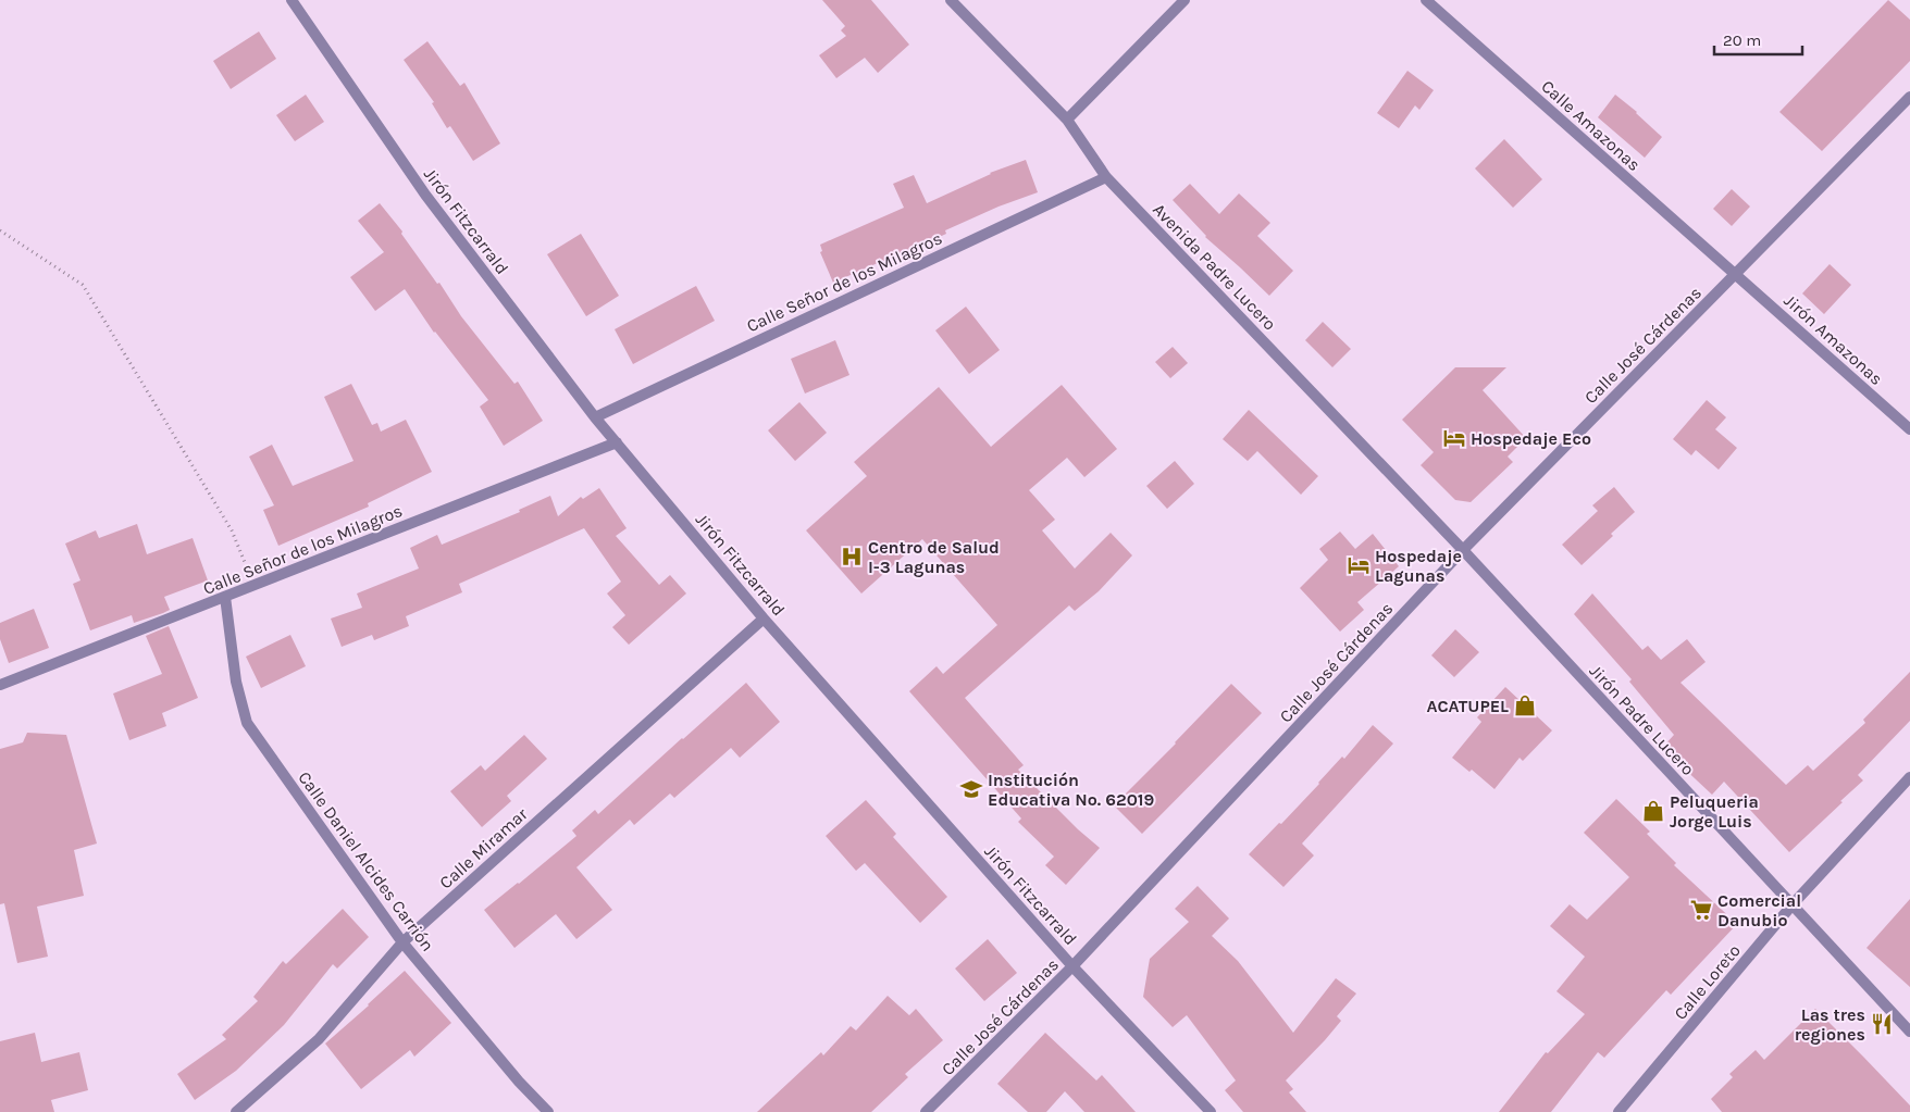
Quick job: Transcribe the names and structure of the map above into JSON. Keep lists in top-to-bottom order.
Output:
{
  "streets": {
    "street": [
      "Calle Amazonas",
      "Jirón Fitzcarrald",
      "Avenida Padre Lucero",
      "Calle Señor de los Milagros",
      "Jirón Amazonas",
      "Calle José Cárdenas",
      "Jirón Padre Lucero",
      "Calle Miramar",
      "Calle Daniel Alcides Carrión",
      "Calle Loreto"
    ]
  },
  "crossings": [
    ["Calle Amazonas", "Jirón Amazonas"],
    ["Calle Amazonas", "Calle José Cárdenas"],
    ["Jirón Fitzcarrald", "Calle Señor de los Milagros"],
    ["Jirón Fitzcarrald", "Calle José Cárdenas"],
    ["Jirón Fitzcarrald", "Calle Miramar"],
    ["Avenida Padre Lucero", "Calle Señor de los Milagros"],
    ["Avenida Padre Lucero", "Calle José Cárdenas"],
    ["Avenida Padre Lucero", "Jirón Padre Lucero"],
    ["Calle Señor de los Milagros", "Calle Daniel Alcides Carrión"],
    ["Jirón Amazonas", "Calle José Cárdenas"],
    ["Calle José Cárdenas", "Jirón Padre Lucero"],
    ["Jirón Padre Lucero", "Calle Loreto"],
    ["Calle Miramar", "Calle Daniel Alcides Carrión"]
  ],
  "places": {
    "hotel": ["Hospedaje Eco", "Hospedaje Lagunas"],
    "hospital": ["Centro de Salud I-3 Lagunas"],
    "shop": ["ACATUPEL", "Peluqueria Jorge Luis"],
    "school or university": ["Institución Educativa No. 62019"],
    "supermarket": ["Comercial Danubio"],
    "restaurant": ["Las tres regiones"]
  },
  "scale_bar": "20 m"
}
